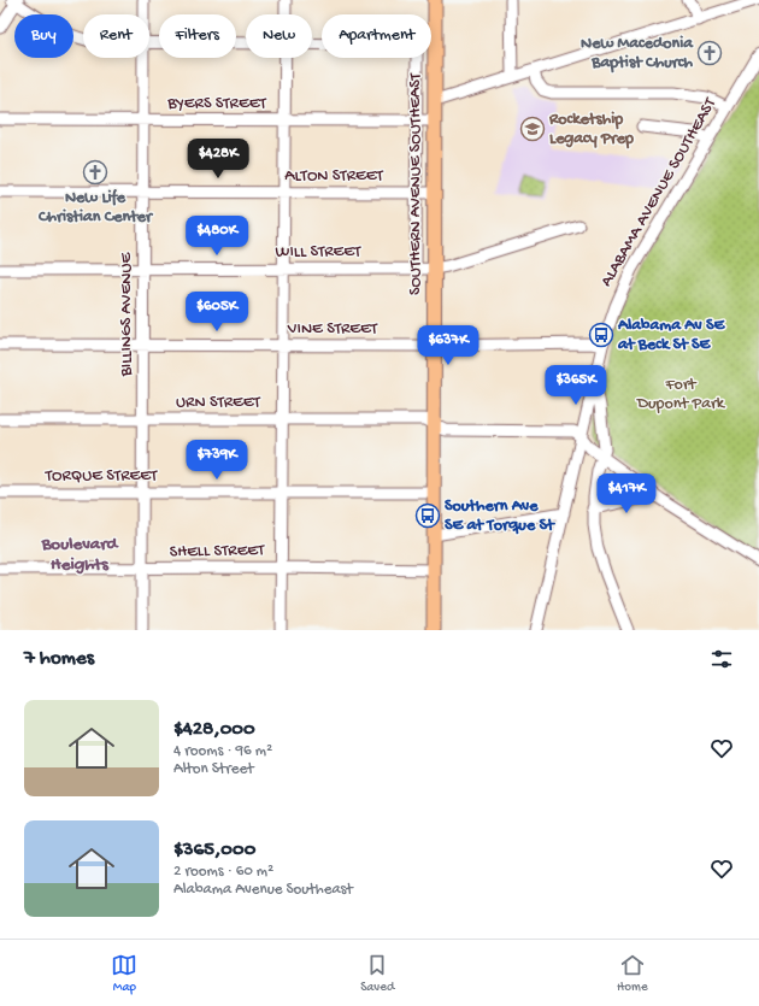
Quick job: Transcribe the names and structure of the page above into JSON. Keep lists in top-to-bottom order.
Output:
{
  "streets": {
    "main road": ["SOUTHERN AVENUE SOUTHEAST"],
    "street": [
      "BYERS STREET",
      "ALTON STREET",
      "ALABAMA AVENUE SOUTHEAST",
      "WILL STREET",
      "BILLINGS AVENUE",
      "VINE STREET",
      "URN STREET",
      "TORQUE STREET",
      "SHELL STREET"
    ]
  },
  "crossings": [
    ["BYERS STREET", "SOUTHERN AVENUE SOUTHEAST"],
    ["BYERS STREET", "BILLINGS AVENUE"],
    ["ALTON STREET", "SOUTHERN AVENUE SOUTHEAST"],
    ["ALTON STREET", "BILLINGS AVENUE"],
    ["SOUTHERN AVENUE SOUTHEAST", "WILL STREET"],
    ["SOUTHERN AVENUE SOUTHEAST", "VINE STREET"],
    ["SOUTHERN AVENUE SOUTHEAST", "URN STREET"],
    ["SOUTHERN AVENUE SOUTHEAST", "TORQUE STREET"],
    ["SOUTHERN AVENUE SOUTHEAST", "SHELL STREET"],
    ["ALABAMA AVENUE SOUTHEAST", "VINE STREET"],
    ["ALABAMA AVENUE SOUTHEAST", "URN STREET"],
    ["WILL STREET", "BILLINGS AVENUE"],
    ["BILLINGS AVENUE", "VINE STREET"],
    ["BILLINGS AVENUE", "URN STREET"],
    ["BILLINGS AVENUE", "TORQUE STREET"],
    ["BILLINGS AVENUE", "SHELL STREET"]
  ],
  "districts": ["Boulevard Heights"],
  "parks": ["Fort Dupont Park"],
  "places": {
    "church": ["New Macedonia Baptist Church", "New Life Christian Center"],
    "school or university": ["Rocketship Legacy Prep"],
    "bus stop": ["Alabama Av SE at Beck St SE", "Southern Ave SE at Torque St"]
  },
  "page": {
    "chip": [
      "Buy",
      "Rent",
      "Filters",
      "New",
      "Apartment"
    ],
    "price": [
      "$428K",
      "$480K",
      "$605K",
      "$637K",
      "$365K",
      "$739K",
      "$417K"
    ],
    "heading": "7 homes",
    "list": [
      {
        "name": "$428,000",
        "note": "4 rooms · 96 m² · Alton Street"
      },
      {
        "name": "$365,000",
        "note": "2 rooms · 60 m² · Alabama Avenue Southeast"
      }
    ],
    "tabs": ["Map", "Saved", "Home"]
  }
}
